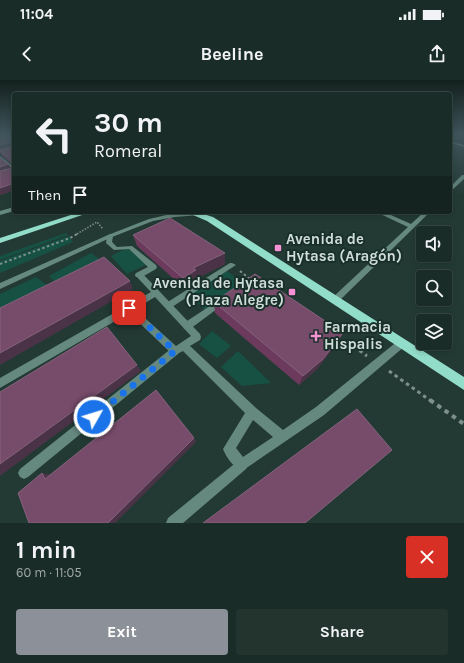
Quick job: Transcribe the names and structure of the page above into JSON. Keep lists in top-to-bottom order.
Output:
{
  "places": {
    "transit": ["Avenida de Hytasa (Aragón)", "Avenida de Hytasa (Plaza Alegre)"],
    "health": ["Farmacia Hispalis"]
  },
  "page": {
    "status": "11:04",
    "header": "Beeline",
    "turn": ["30 m", "Romeral"],
    "then": "Then",
    "heading": ["1 min", "60 m · 11:05"],
    "buttons": ["Exit", "Share"]
  }
}
